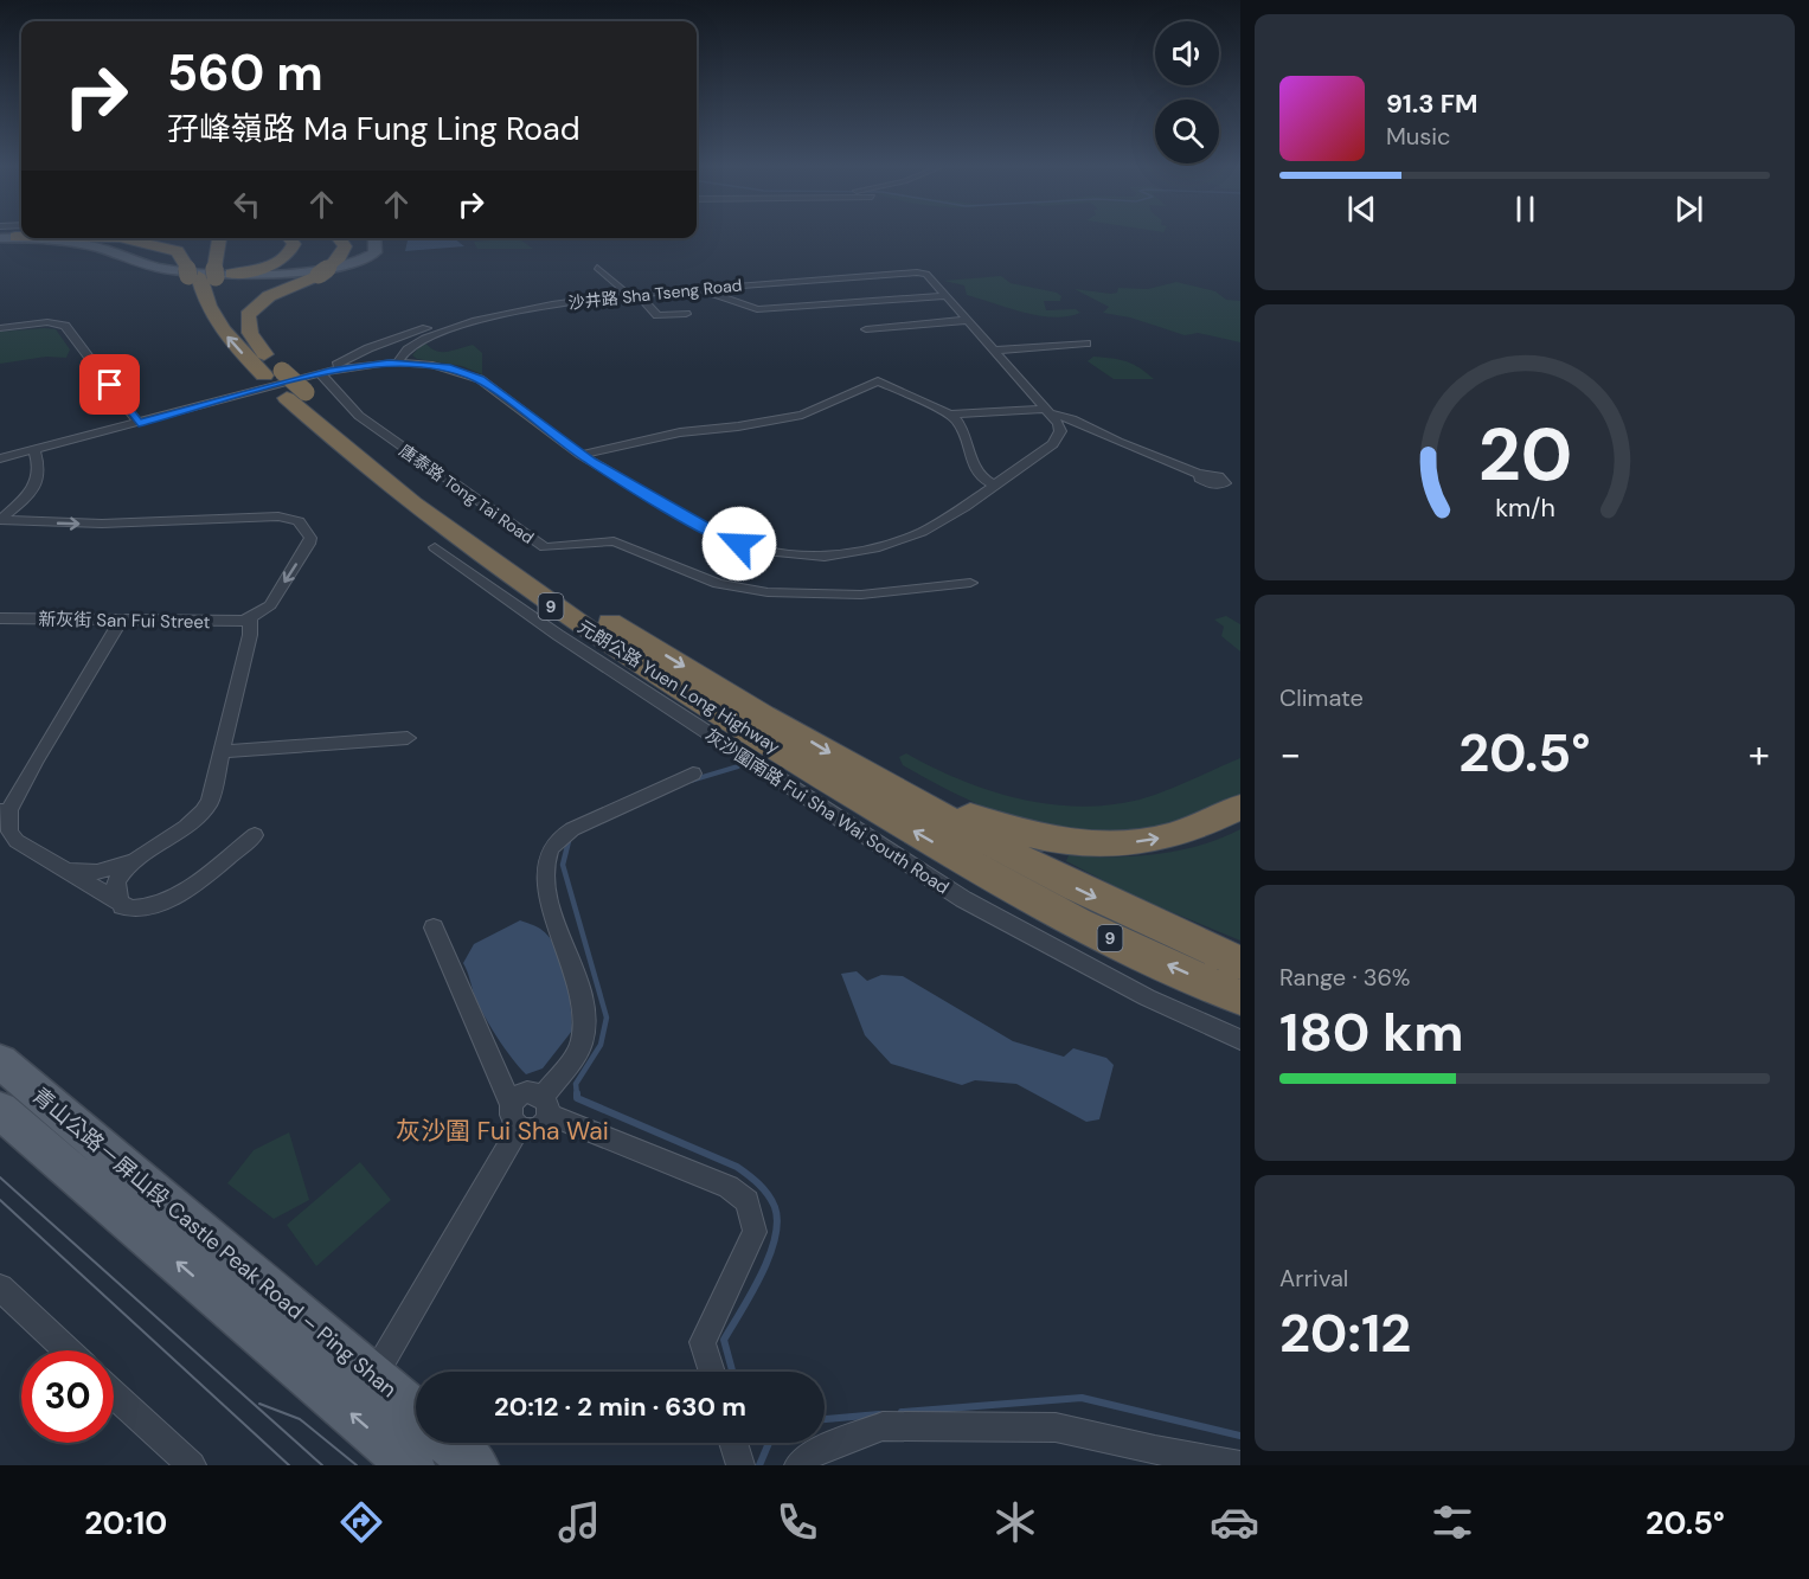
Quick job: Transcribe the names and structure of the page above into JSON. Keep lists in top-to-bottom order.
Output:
{
  "streets": {
    "highway": ["9", "元朗公路 Yuen Long Highway"],
    "main road": ["青山公路－屏山段 Castle Peak Road – Ping Shan"],
    "street": [
      "沙井路 Sha Tseng Road",
      "唐泰路 Tong Tai Road",
      "新灰街 San Fui Street",
      "灰沙圍南路 Fui Sha Wai South Road"
    ]
  },
  "districts": ["灰沙圍 Fui Sha Wai"],
  "page": {
    "turn": ["560 m", "孖峰嶺路 Ma Fung Ling Road"],
    "song": ["91.3 FM", "Music"],
    "tile": [
      "Climate",
      ["Range · 36%", "180 km"],
      ["Arrival", "20:12"]
    ],
    "heat": ["−", "20.5°", "+"],
    "limit": "30",
    "trip": "20:12 · 2 min · 630 m",
    "tabs": ["20:10", "20.5°"],
    "gauge": ["20", "km/h"]
  }
}
